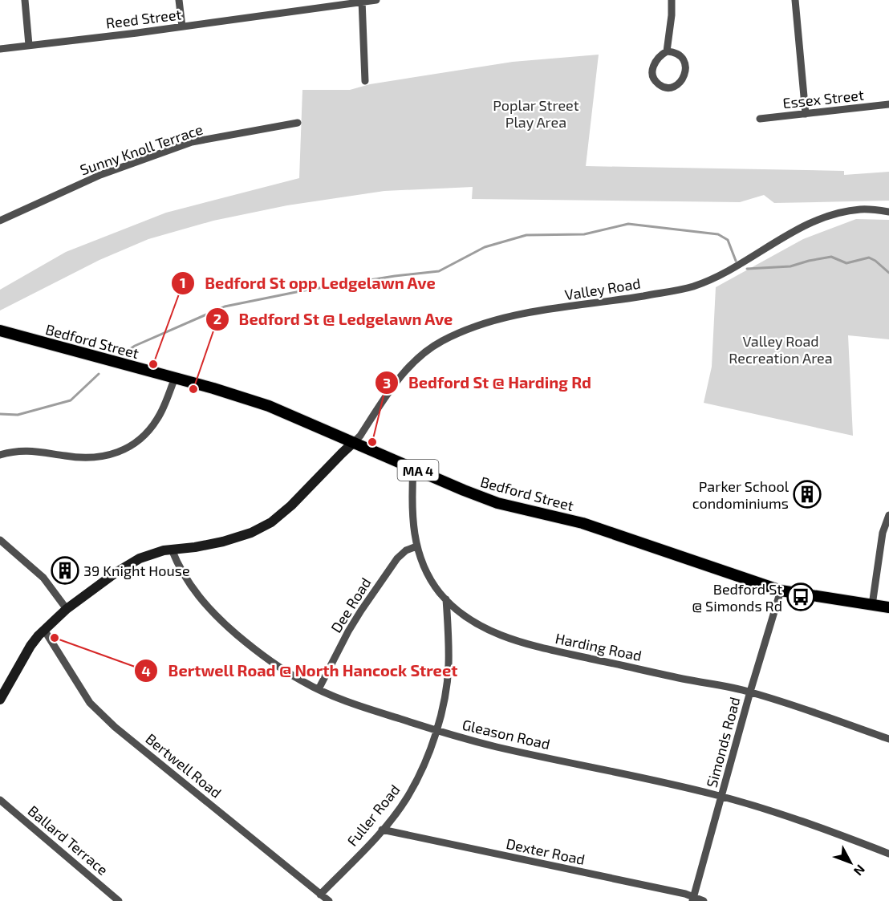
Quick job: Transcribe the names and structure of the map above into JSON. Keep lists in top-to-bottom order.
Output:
{
  "streets": {
    "main road": ["Bedford Street", "MA 4"],
    "street": [
      "Reed Street",
      "Essex Street",
      "Sunny Knoll Terrace",
      "Valley Road",
      "Dee Road",
      "Harding Road",
      "Gleason Road",
      "Simonds Road",
      "Bertwell Road",
      "Fuller Road",
      "Ballard Terrace",
      "Dexter Road"
    ]
  },
  "crossings": [
    ["Valley Road", "Bedford Street"],
    ["Bedford Street", "Harding Road"],
    ["Bedford Street", "Simonds Road"],
    ["Dee Road", "Harding Road"],
    ["Dee Road", "Gleason Road"],
    ["Harding Road", "Simonds Road"],
    ["Harding Road", "Fuller Road"],
    ["Gleason Road", "Simonds Road"],
    ["Gleason Road", "Fuller Road"],
    ["Simonds Road", "Dexter Road"],
    ["Bertwell Road", "Fuller Road"],
    ["Fuller Road", "Dexter Road"]
  ],
  "parks": ["Poplar Street Play Area", "Valley Road Recreation Area"],
  "places": {
    "other": [
      "Bedford St opp Ledgelawn Ave",
      "Bedford St @ Ledgelawn Ave",
      "Bedford St @ Harding Rd",
      "Bertwell Road @ North Hancock Street"
    ],
    "building": ["Parker School condominiums", "39 Knight House"],
    "bus stop": ["Bedford St @ Simonds Rd"]
  },
  "north": "bottom right"
}
